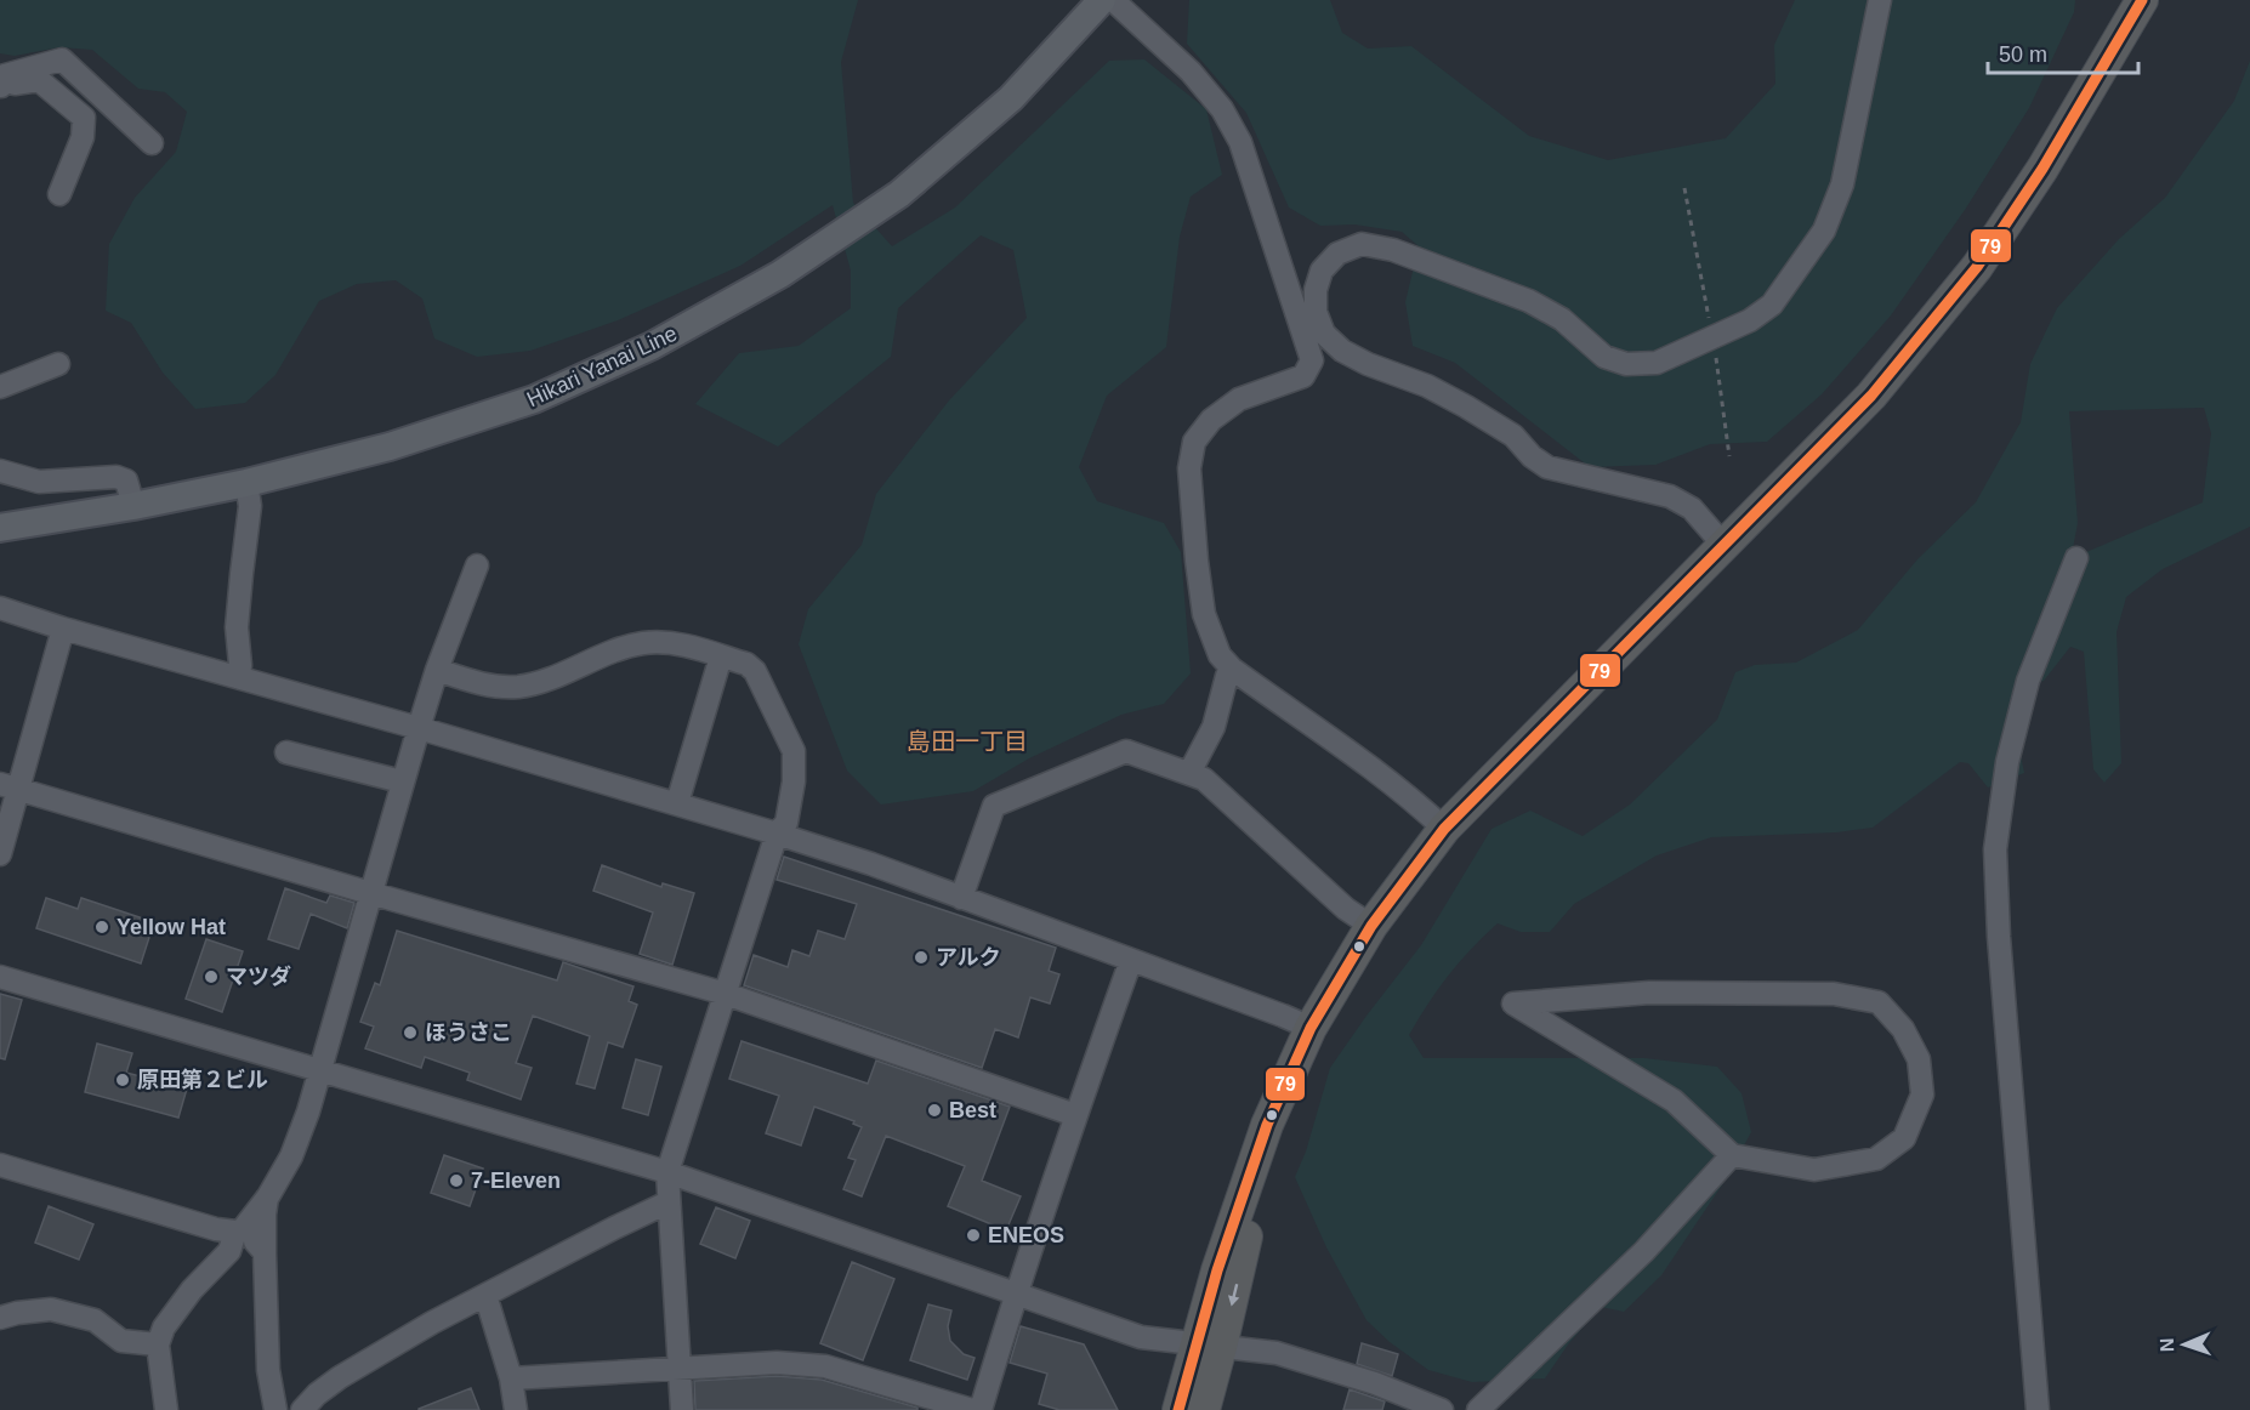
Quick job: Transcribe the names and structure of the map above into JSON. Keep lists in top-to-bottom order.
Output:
{
  "streets": {
    "main road": ["Hikari Yanai Line"]
  },
  "districts": ["島田一丁目"],
  "places": [
    "Yellow Hat",
    "アルク",
    "マツダ",
    "ほうさこ",
    "原田第２ビル",
    "Best",
    "7-Eleven",
    "ENEOS"
  ],
  "lines": ["transit line 79"],
  "scale_bar": "50 m",
  "north": "left"
}
